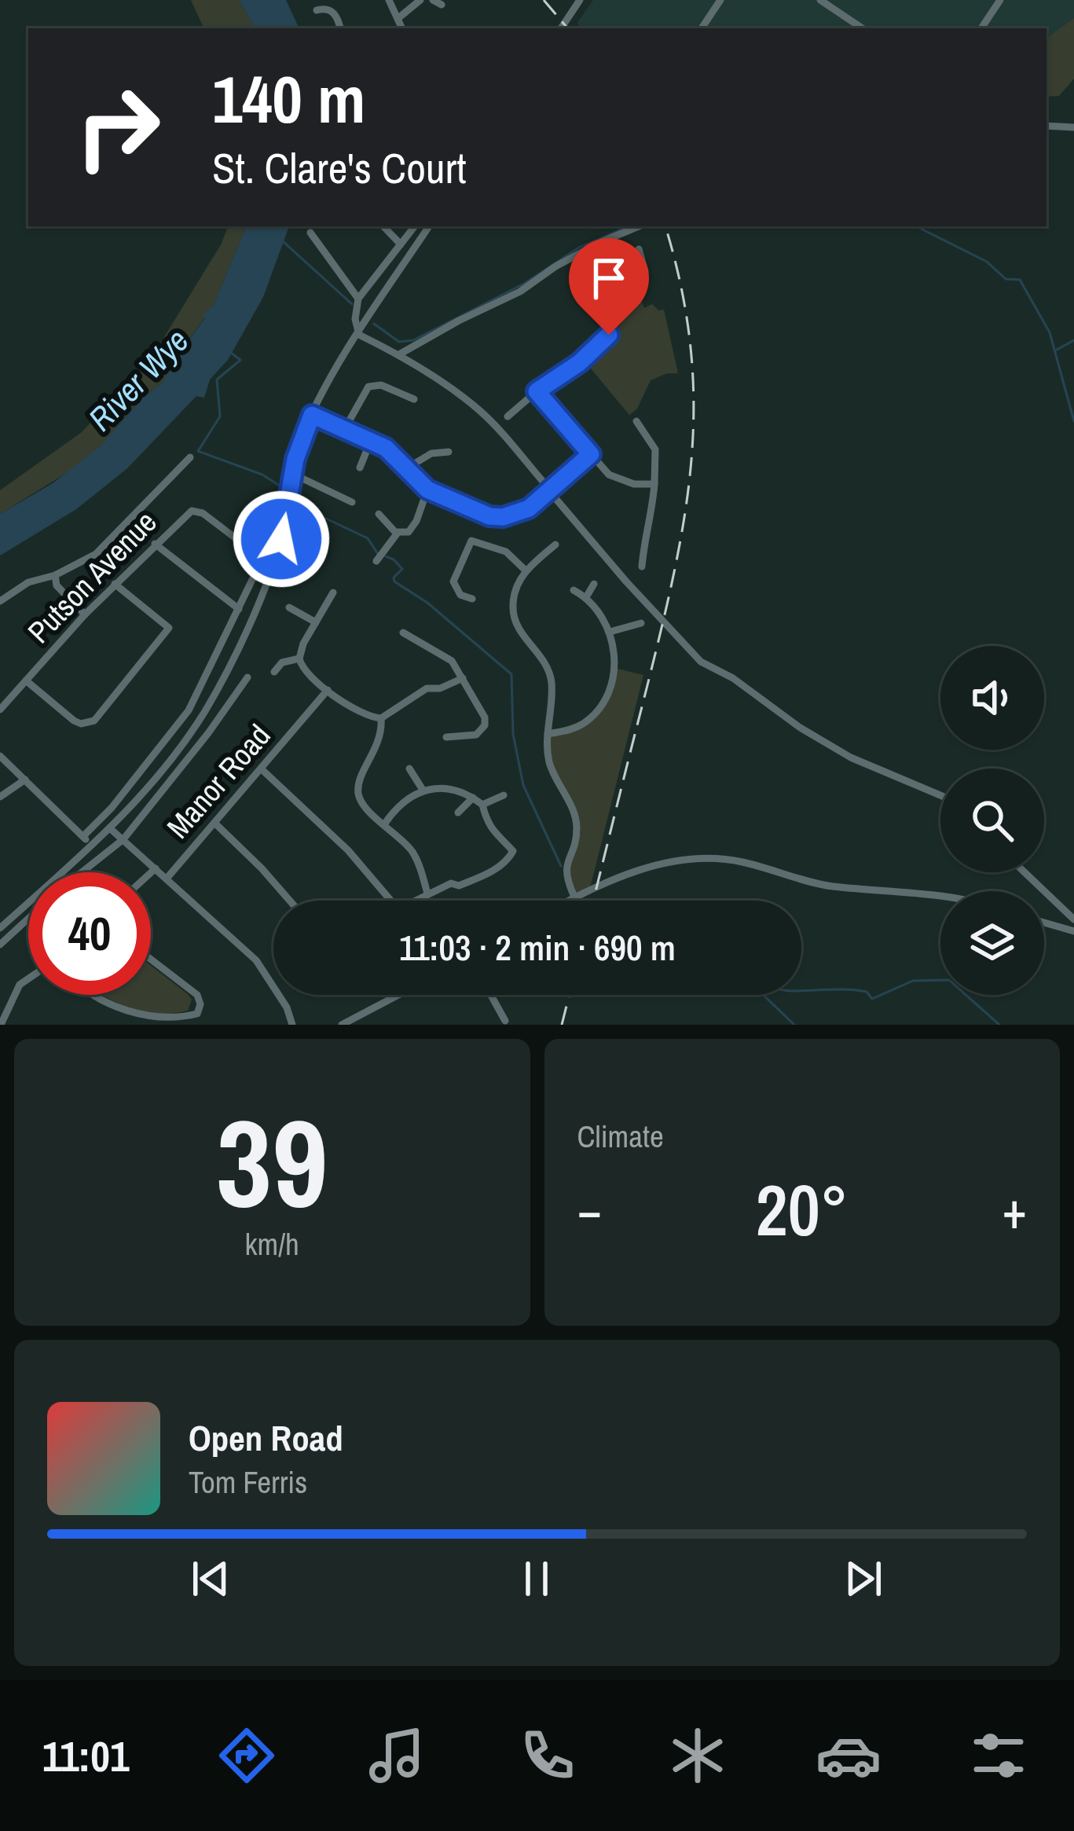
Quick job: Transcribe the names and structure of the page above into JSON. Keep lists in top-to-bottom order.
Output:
{
  "streets": {
    "street": ["Putson Avenue", "Manor Road"]
  },
  "water": ["River Wye"],
  "page": {
    "turn": ["140 m", "St. Clare's Court"],
    "limit": "40",
    "trip": "11:03 · 2 min · 690 m",
    "tile": [
      ["39", "km/h"],
      "Climate"
    ],
    "heat": ["−", "20°", "+"],
    "song": ["Open Road", "Tom Ferris"],
    "tabs": "11:01"
  }
}
